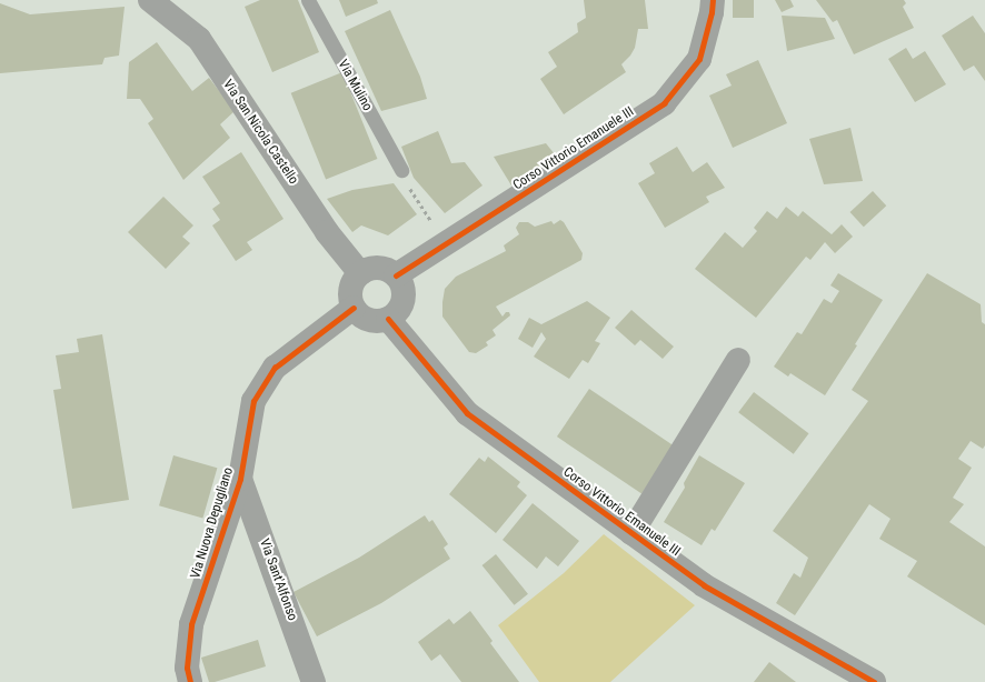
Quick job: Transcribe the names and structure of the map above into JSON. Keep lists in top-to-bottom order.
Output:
{
  "streets": {
    "street": [
      "Via San Nicola Castello",
      "Corso Vittorio Emanuele III",
      "Via Nuova Depugliano",
      "Via Sant'Alfonso"
    ],
    "lane": ["Via Mulino"]
  },
  "crossings": [
    ["Via San Nicola Castello", "Corso Vittorio Emanuele III"],
    ["Via San Nicola Castello", "Via Nuova Depugliano"],
    ["Corso Vittorio Emanuele III", "Via Nuova Depugliano"],
    ["Via Nuova Depugliano", "Via Sant'Alfonso"]
  ]
}
